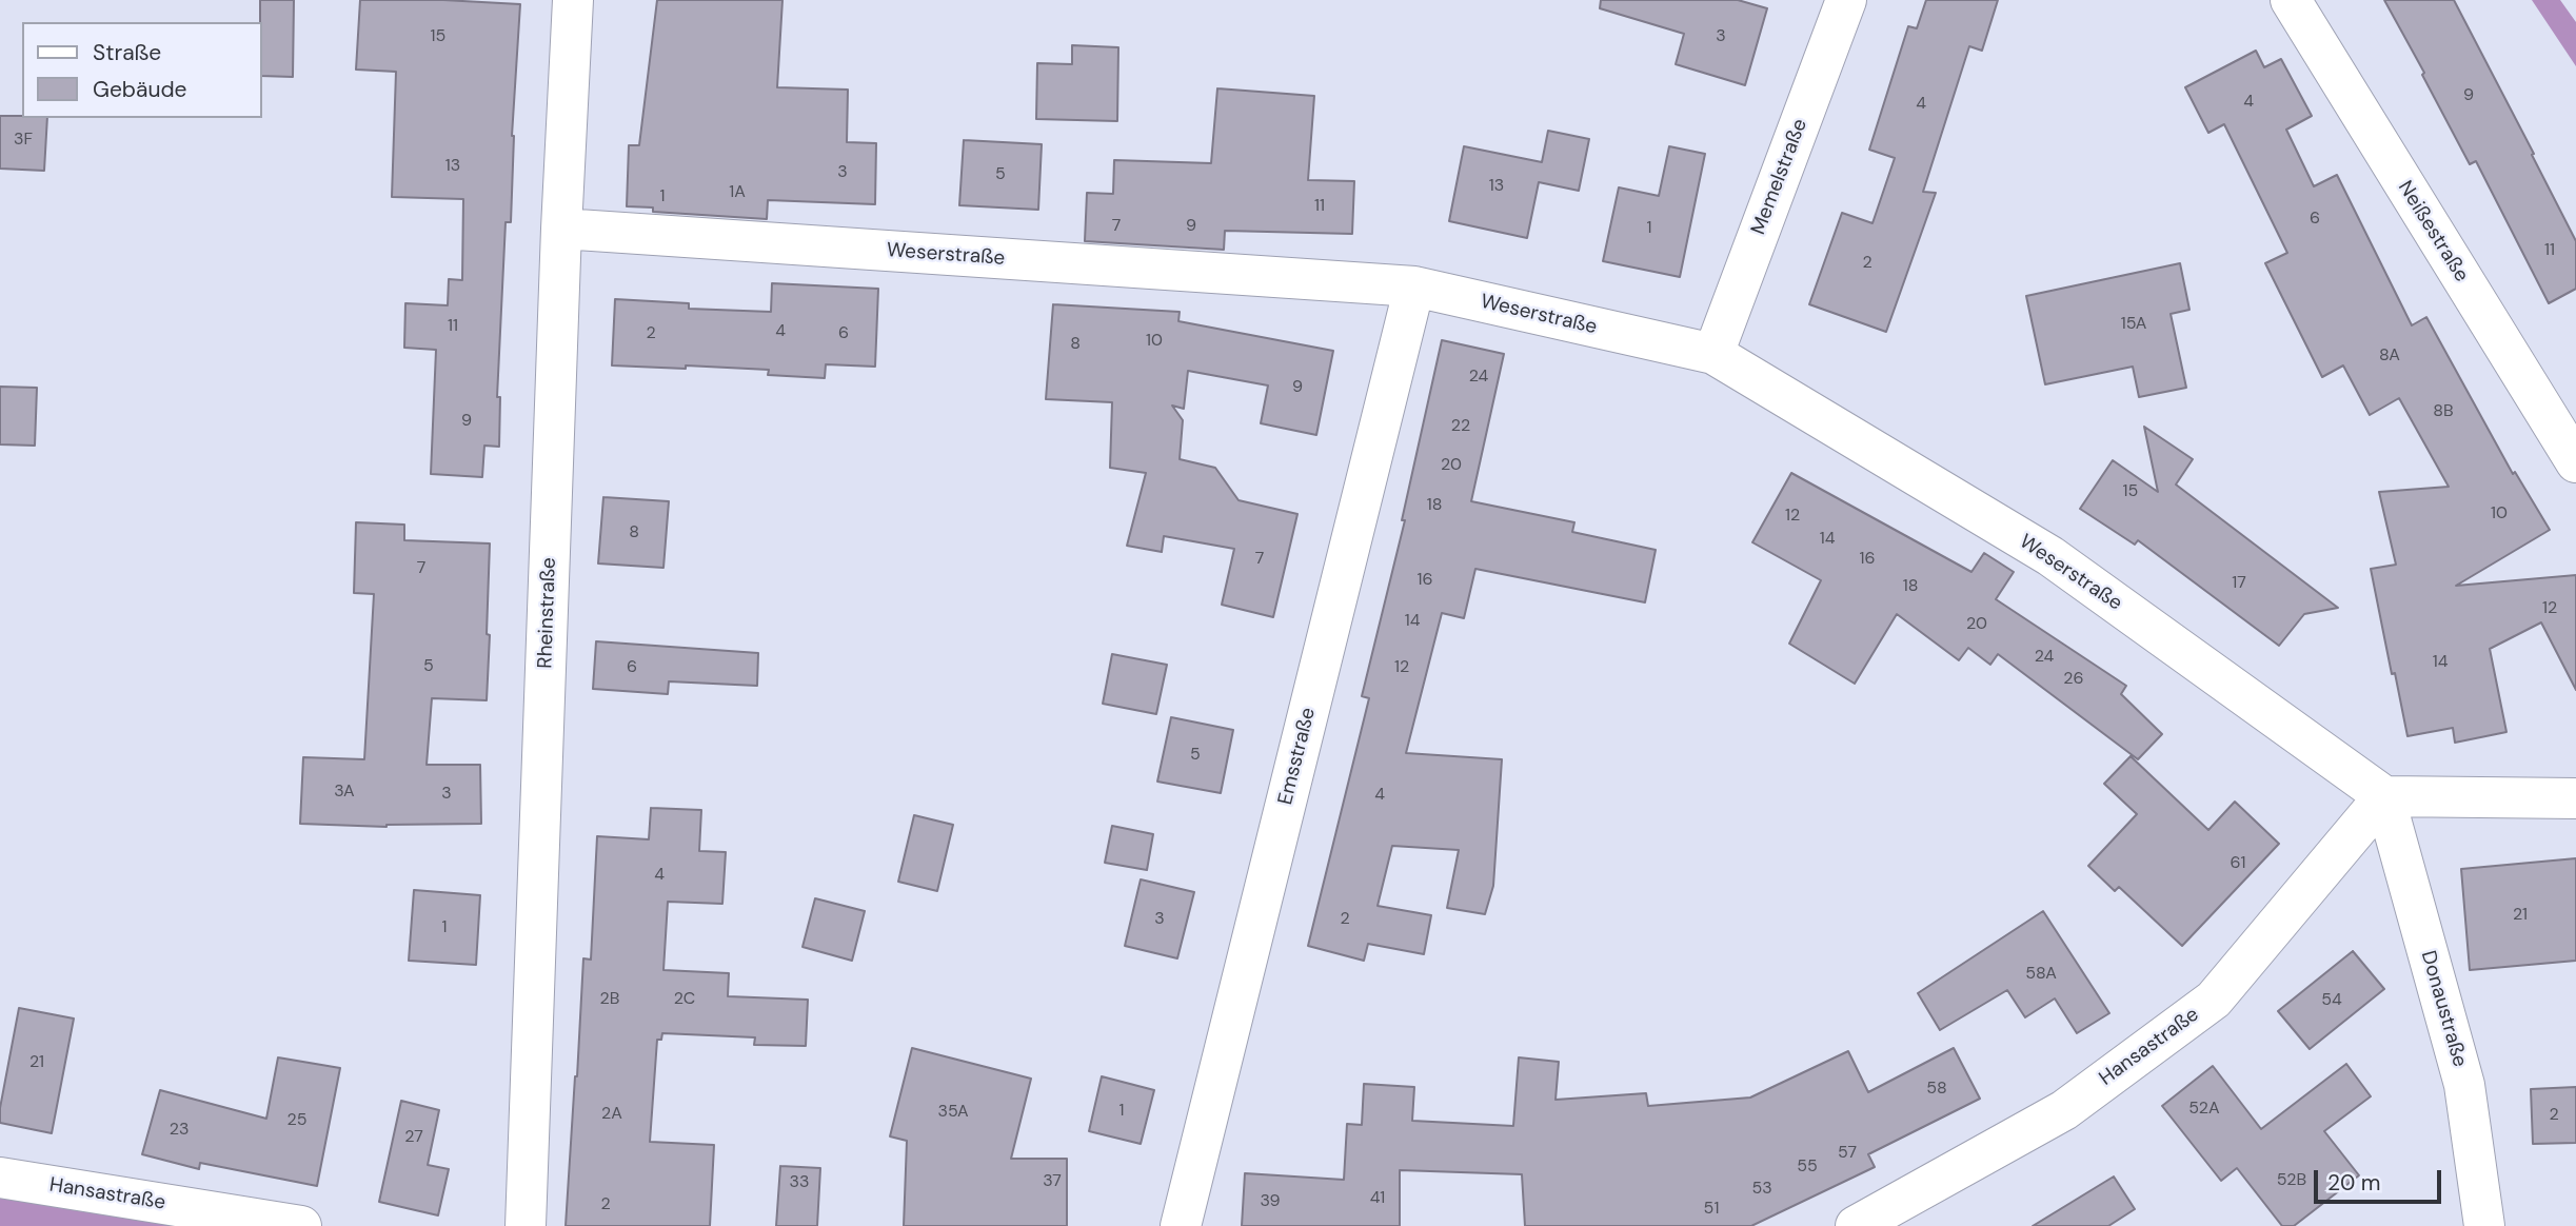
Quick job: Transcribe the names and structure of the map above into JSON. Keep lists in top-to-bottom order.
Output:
{
  "streets": {
    "street": [
      "Memelstraße",
      "Neißestraße",
      "Weserstraße",
      "Rheinstraße",
      "Emsstraße",
      "Donaustraße",
      "Hansastraße"
    ]
  },
  "crossings": [
    ["Memelstraße", "Weserstraße"],
    ["Weserstraße", "Rheinstraße"],
    ["Weserstraße", "Emsstraße"],
    ["Weserstraße", "Donaustraße"],
    ["Weserstraße", "Hansastraße"],
    ["Donaustraße", "Hansastraße"]
  ],
  "house_numbers": [
    "15",
    "3",
    "9",
    "4",
    "4",
    "3F",
    "13",
    "3",
    "5",
    "13",
    "1A",
    "1",
    "11",
    "6",
    "7",
    "9",
    "1",
    "11",
    "2",
    "15A",
    "11",
    "4",
    "2",
    "6",
    "10",
    "8",
    "8A",
    "24",
    "9",
    "8B",
    "9",
    "22",
    "20",
    "15",
    "18",
    "10",
    "12",
    "8",
    "14",
    "7",
    "16",
    "7",
    "16",
    "17",
    "18",
    "12",
    "14",
    "20",
    "24",
    "14",
    "5",
    "6",
    "12",
    "26",
    "5",
    "3A",
    "3",
    "4",
    "61",
    "4",
    "21",
    "3",
    "2",
    "1",
    "58A",
    "2B",
    "2C",
    "54",
    "21",
    "58",
    "52A",
    "1",
    "35A",
    "2A",
    "2",
    "25",
    "23",
    "27",
    "57",
    "55",
    "52B",
    "37",
    "33",
    "53",
    "41",
    "39",
    "2",
    "51"
  ],
  "legend": ["Straße", "Gebäude"],
  "scale_bar": "20 m"
}
